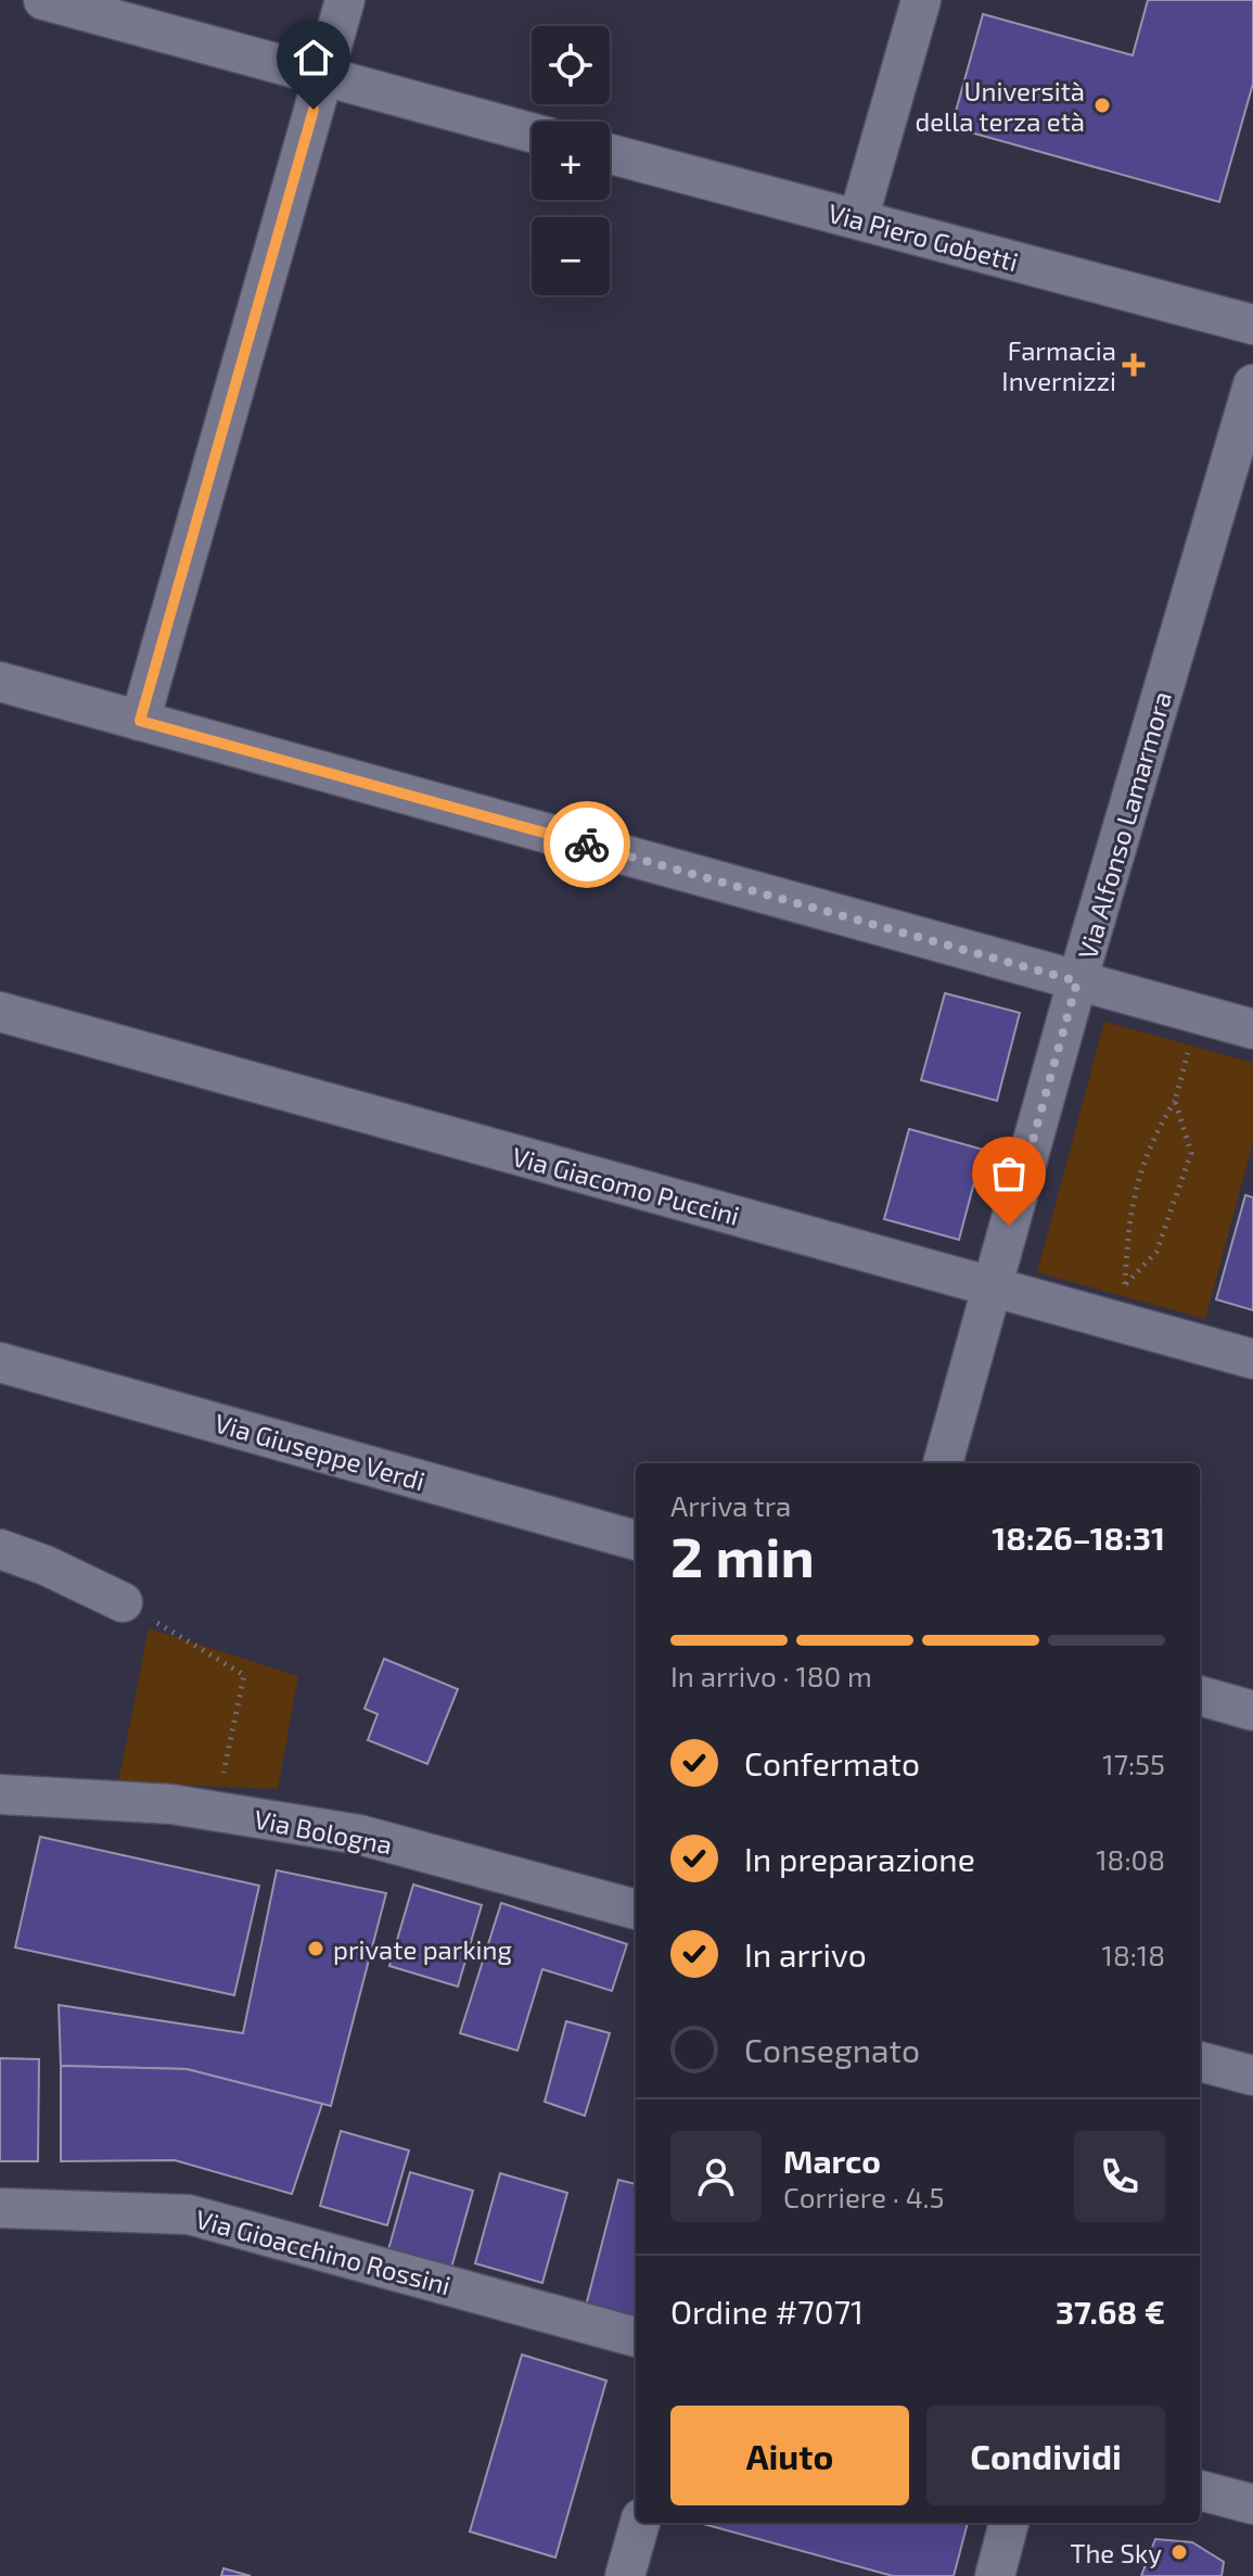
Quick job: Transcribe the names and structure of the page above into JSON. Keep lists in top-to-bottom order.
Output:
{
  "streets": {
    "street": [
      "Via Piero Gobetti",
      "Via Alfonso Lamarmora",
      "Via Giacomo Puccini",
      "Via Giuseppe Verdi",
      "Via Bologna",
      "Via Gioacchino Rossini"
    ]
  },
  "crossings": [
    ["Via Alfonso Lamarmora", "Via Giacomo Puccini"]
  ],
  "places": {
    "other": ["Università della terza età", "private parking", "The Sky"],
    "health": ["Farmacia Invernizzi"]
  },
  "page": {
    "map_buttons": ["+", "−"],
    "heading": ["2 min", "Arriva tra", "18:26–18:31"],
    "panel": [
      "Marco",
      "Corriere · 4.5",
      "Ordine #7071",
      "37.68 €"
    ],
    "bar": "In arrivo · 180 m",
    "list": [
      ["Confermato", "17:55"],
      ["In preparazione", "18:08"],
      ["In arrivo", "18:18"],
      "Consegnato"
    ],
    "buttons": ["Aiuto", "Condividi"]
  }
}
